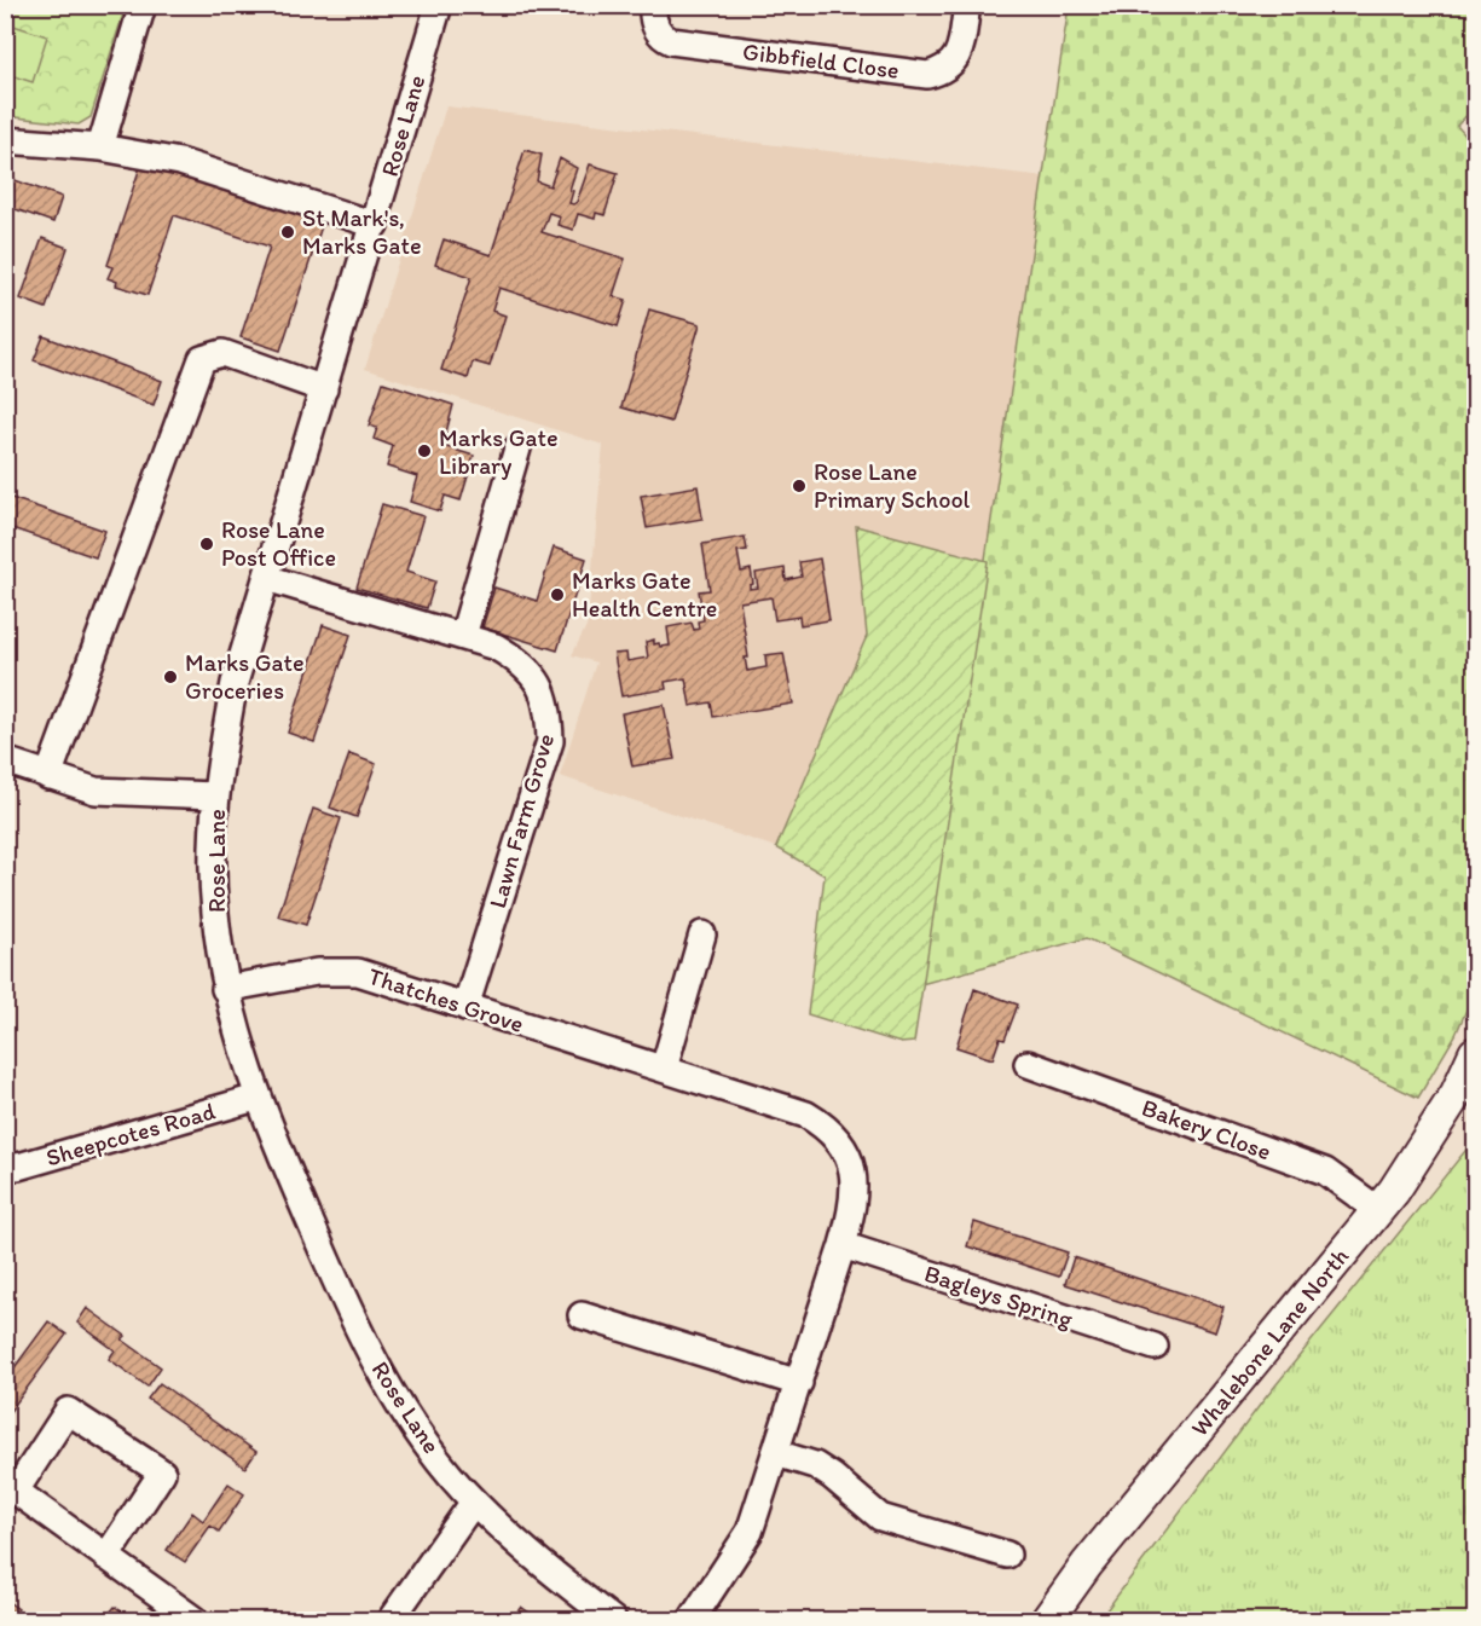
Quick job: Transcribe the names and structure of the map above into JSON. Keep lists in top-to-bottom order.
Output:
{
  "streets": {
    "main road": ["Whalebone Lane North"],
    "street": [
      "Gibbfield Close",
      "Rose Lane",
      "Lawn Farm Grove",
      "Thatches Grove",
      "Bakery Close",
      "Sheepcotes Road",
      "Bagleys Spring"
    ]
  },
  "crossings": [
    ["Rose Lane", "Lawn Farm Grove"],
    ["Rose Lane", "Thatches Grove"],
    ["Rose Lane", "Sheepcotes Road"],
    ["Lawn Farm Grove", "Thatches Grove"],
    ["Thatches Grove", "Bagleys Spring"],
    ["Bakery Close", "Whalebone Lane North"]
  ],
  "places": [
    "St Mark's, Marks Gate",
    "Marks Gate Library",
    "Rose Lane Primary School",
    "Rose Lane Post Office",
    "Marks Gate Health Centre",
    "Marks Gate Groceries"
  ]
}
